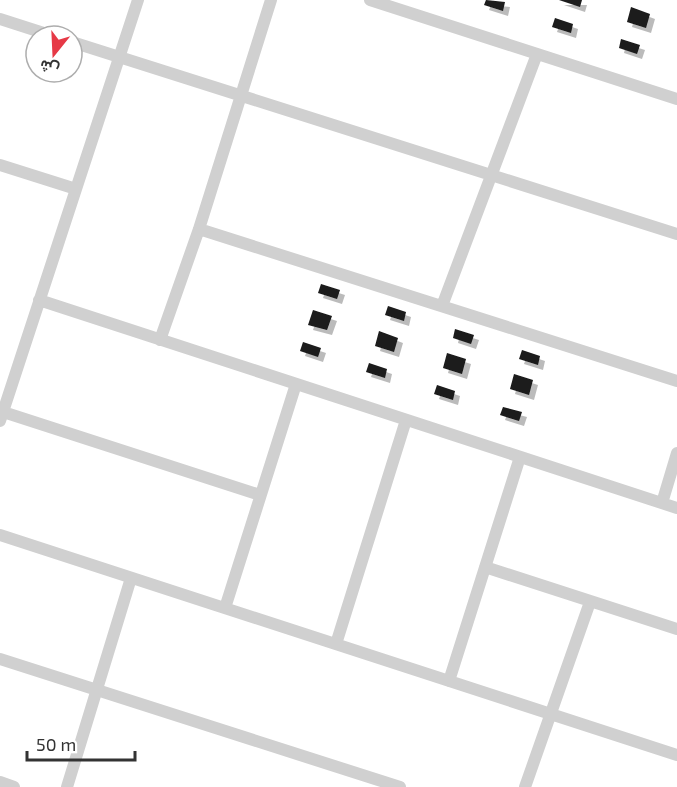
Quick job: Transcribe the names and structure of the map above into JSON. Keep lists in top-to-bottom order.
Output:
{
  "scale_bar": "50 m",
  "north": "bottom"
}
